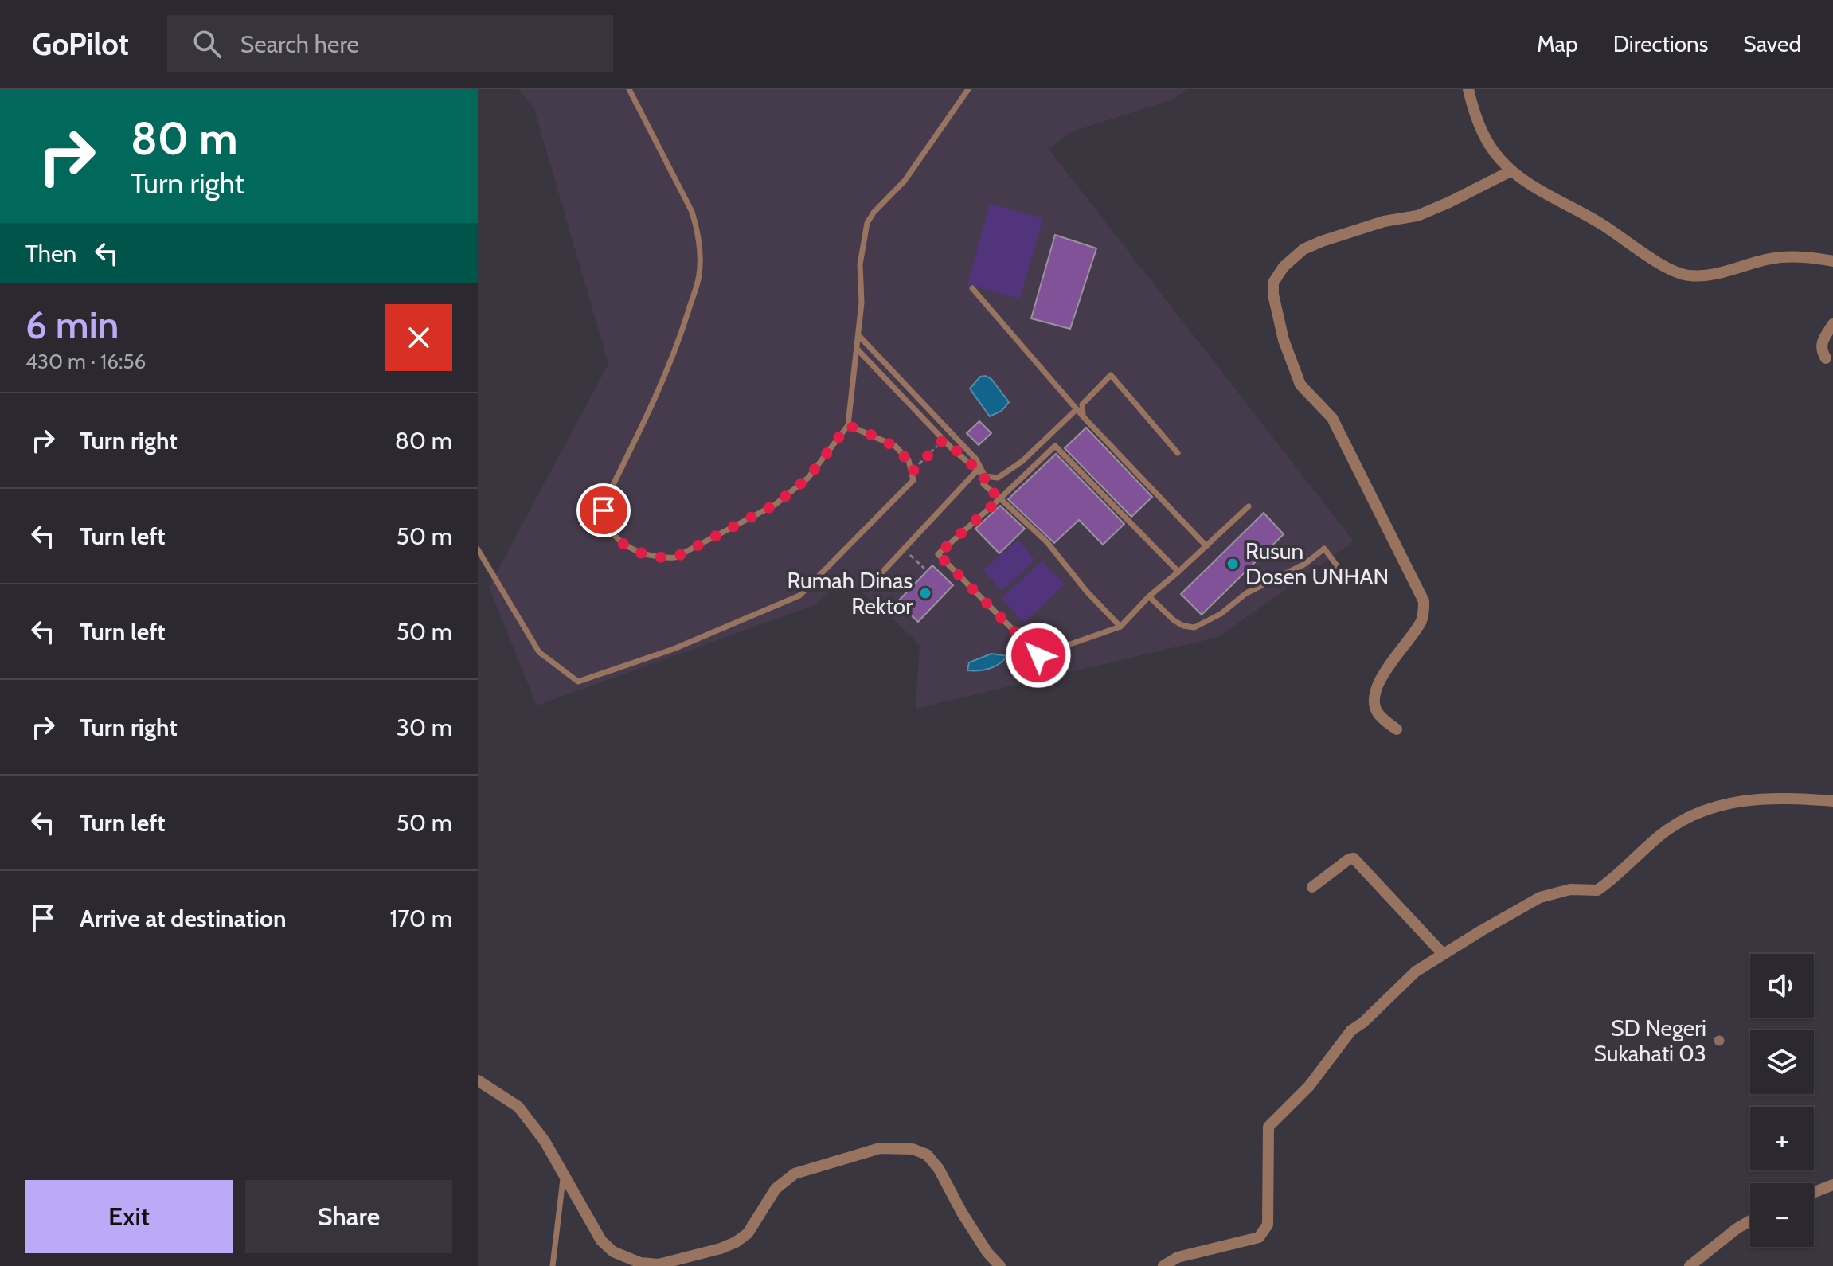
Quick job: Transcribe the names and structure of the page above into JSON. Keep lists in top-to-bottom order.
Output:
{
  "places": ["Rusun Dosen UNHAN", "Rumah Dinas Rektor", "SD Negeri Sukahati 03"],
  "page": {
    "header": "GoPilot",
    "search": "Search here",
    "nav": ["Map", "Directions", "Saved"],
    "turn": ["80 m", "Turn right"],
    "then": "Then",
    "heading": ["6 min", "430 m · 16:56"],
    "list": [
      {
        "name": "Turn right",
        "value": "80 m"
      },
      {
        "name": "Turn left",
        "value": "50 m"
      },
      {
        "name": "Turn left",
        "value": "50 m"
      },
      {
        "name": "Turn right",
        "value": "30 m"
      },
      {
        "name": "Turn left",
        "value": "50 m"
      },
      {
        "name": "Arrive at destination",
        "value": "170 m"
      }
    ],
    "map_buttons": ["+", "−"],
    "buttons": ["Exit", "Share"]
  }
}
